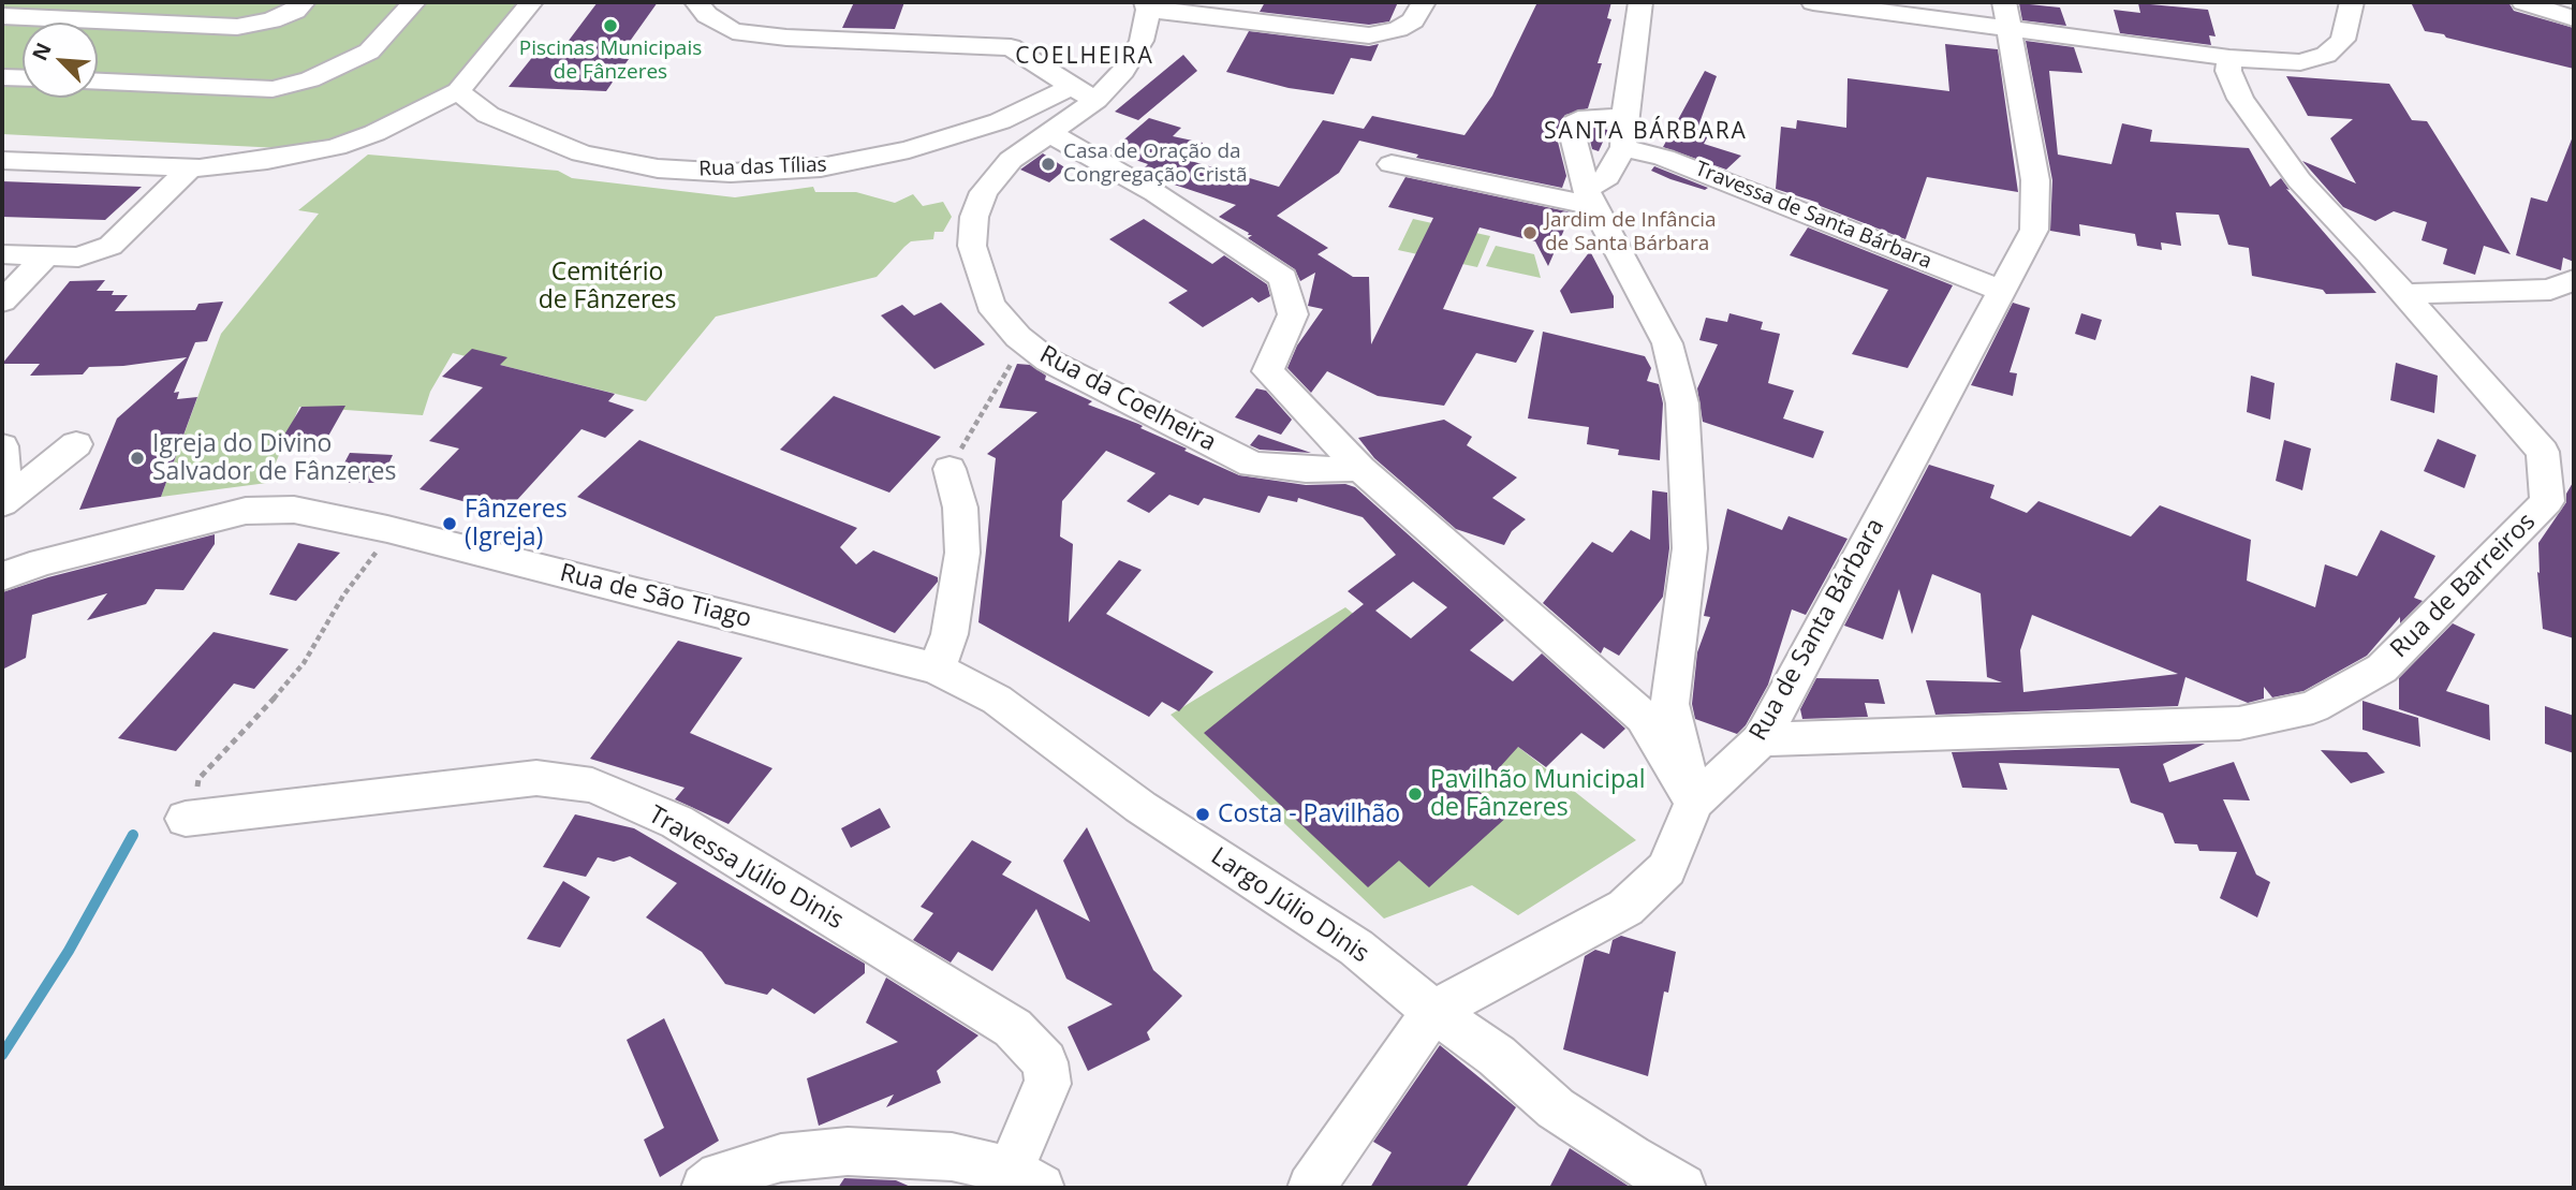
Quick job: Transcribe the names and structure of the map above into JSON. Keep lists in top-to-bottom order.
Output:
{
  "streets": {
    "street": [
      "Rua das Tílias",
      "Travessa de Santa Bárbara",
      "Rua da Coelheira",
      "Rua de Barreiros",
      "Rua de São Tiago",
      "Rua de Santa Bárbara",
      "Travessa Júlio Dinis",
      "Largo Júlio Dinis"
    ]
  },
  "crossings": [
    ["Rua das Tílias", "Rua da Coelheira"],
    ["Travessa de Santa Bárbara", "Rua de Santa Bárbara"],
    ["Rua de Barreiros", "Rua de Santa Bárbara"],
    ["Rua de São Tiago", "Largo Júlio Dinis"],
    ["Rua de Santa Bárbara", "Largo Júlio Dinis"]
  ],
  "districts": ["COELHEIRA", "SANTA BÁRBARA"],
  "parks": ["Cemitério de Fânzeres"],
  "places": [
    "Piscinas Municipais de Fânzeres",
    "Casa de Oração da Congregação Cristã",
    "Jardim de Infância de Santa Bárbara",
    "Igreja do Divino Salvador de Fânzeres",
    "Fânzeres (Igreja)",
    "Pavilhão Municipal de Fânzeres",
    "Costa - Pavilhão"
  ],
  "north": "top left"
}
